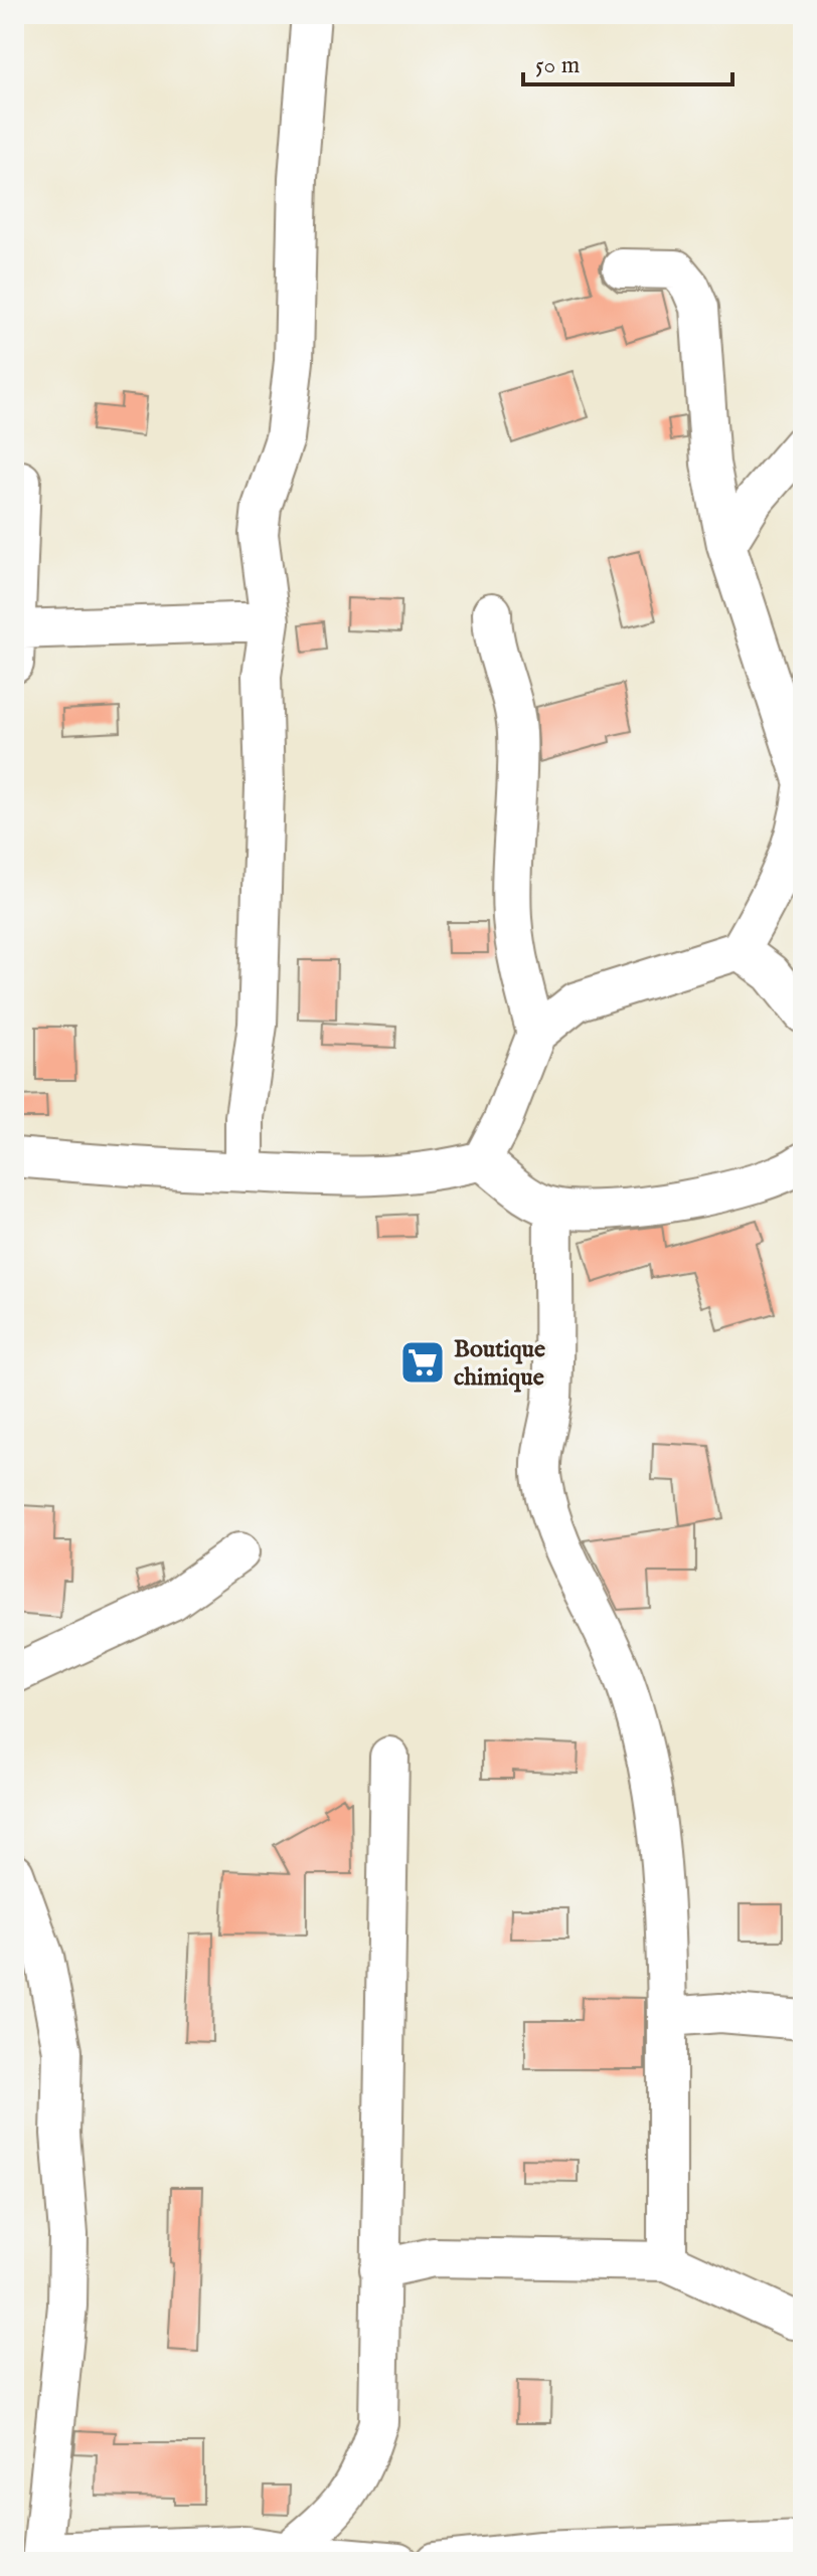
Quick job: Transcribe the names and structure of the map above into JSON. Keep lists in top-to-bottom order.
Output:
{
  "places": {
    "supermarket": ["Boutique chimique"]
  },
  "scale_bar": "50 m"
}
